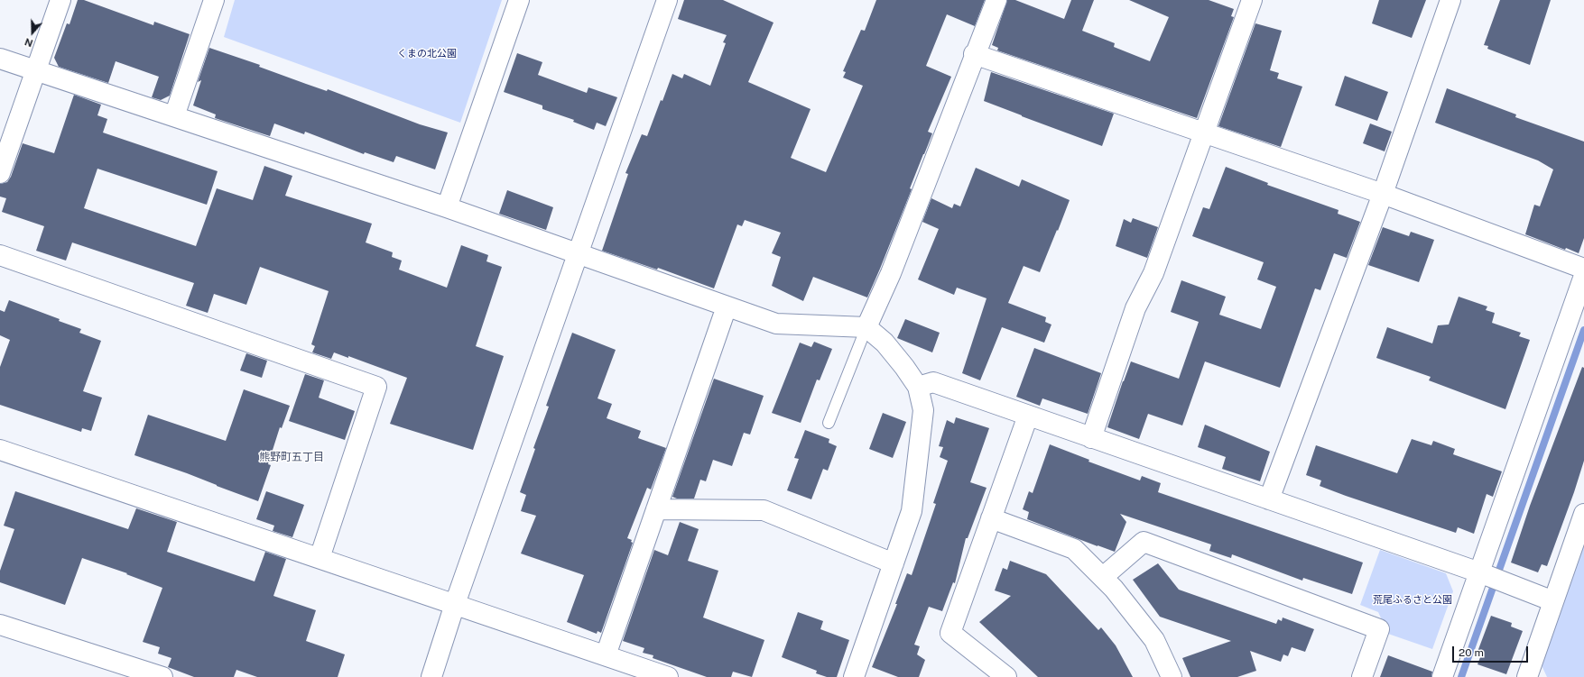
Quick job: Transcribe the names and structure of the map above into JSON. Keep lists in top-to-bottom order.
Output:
{
  "districts": ["熊野町五丁目"],
  "parks": ["くまの北公園", "荒尾ふるさと公園"],
  "scale_bar": "20 m",
  "north": "bottom"
}
